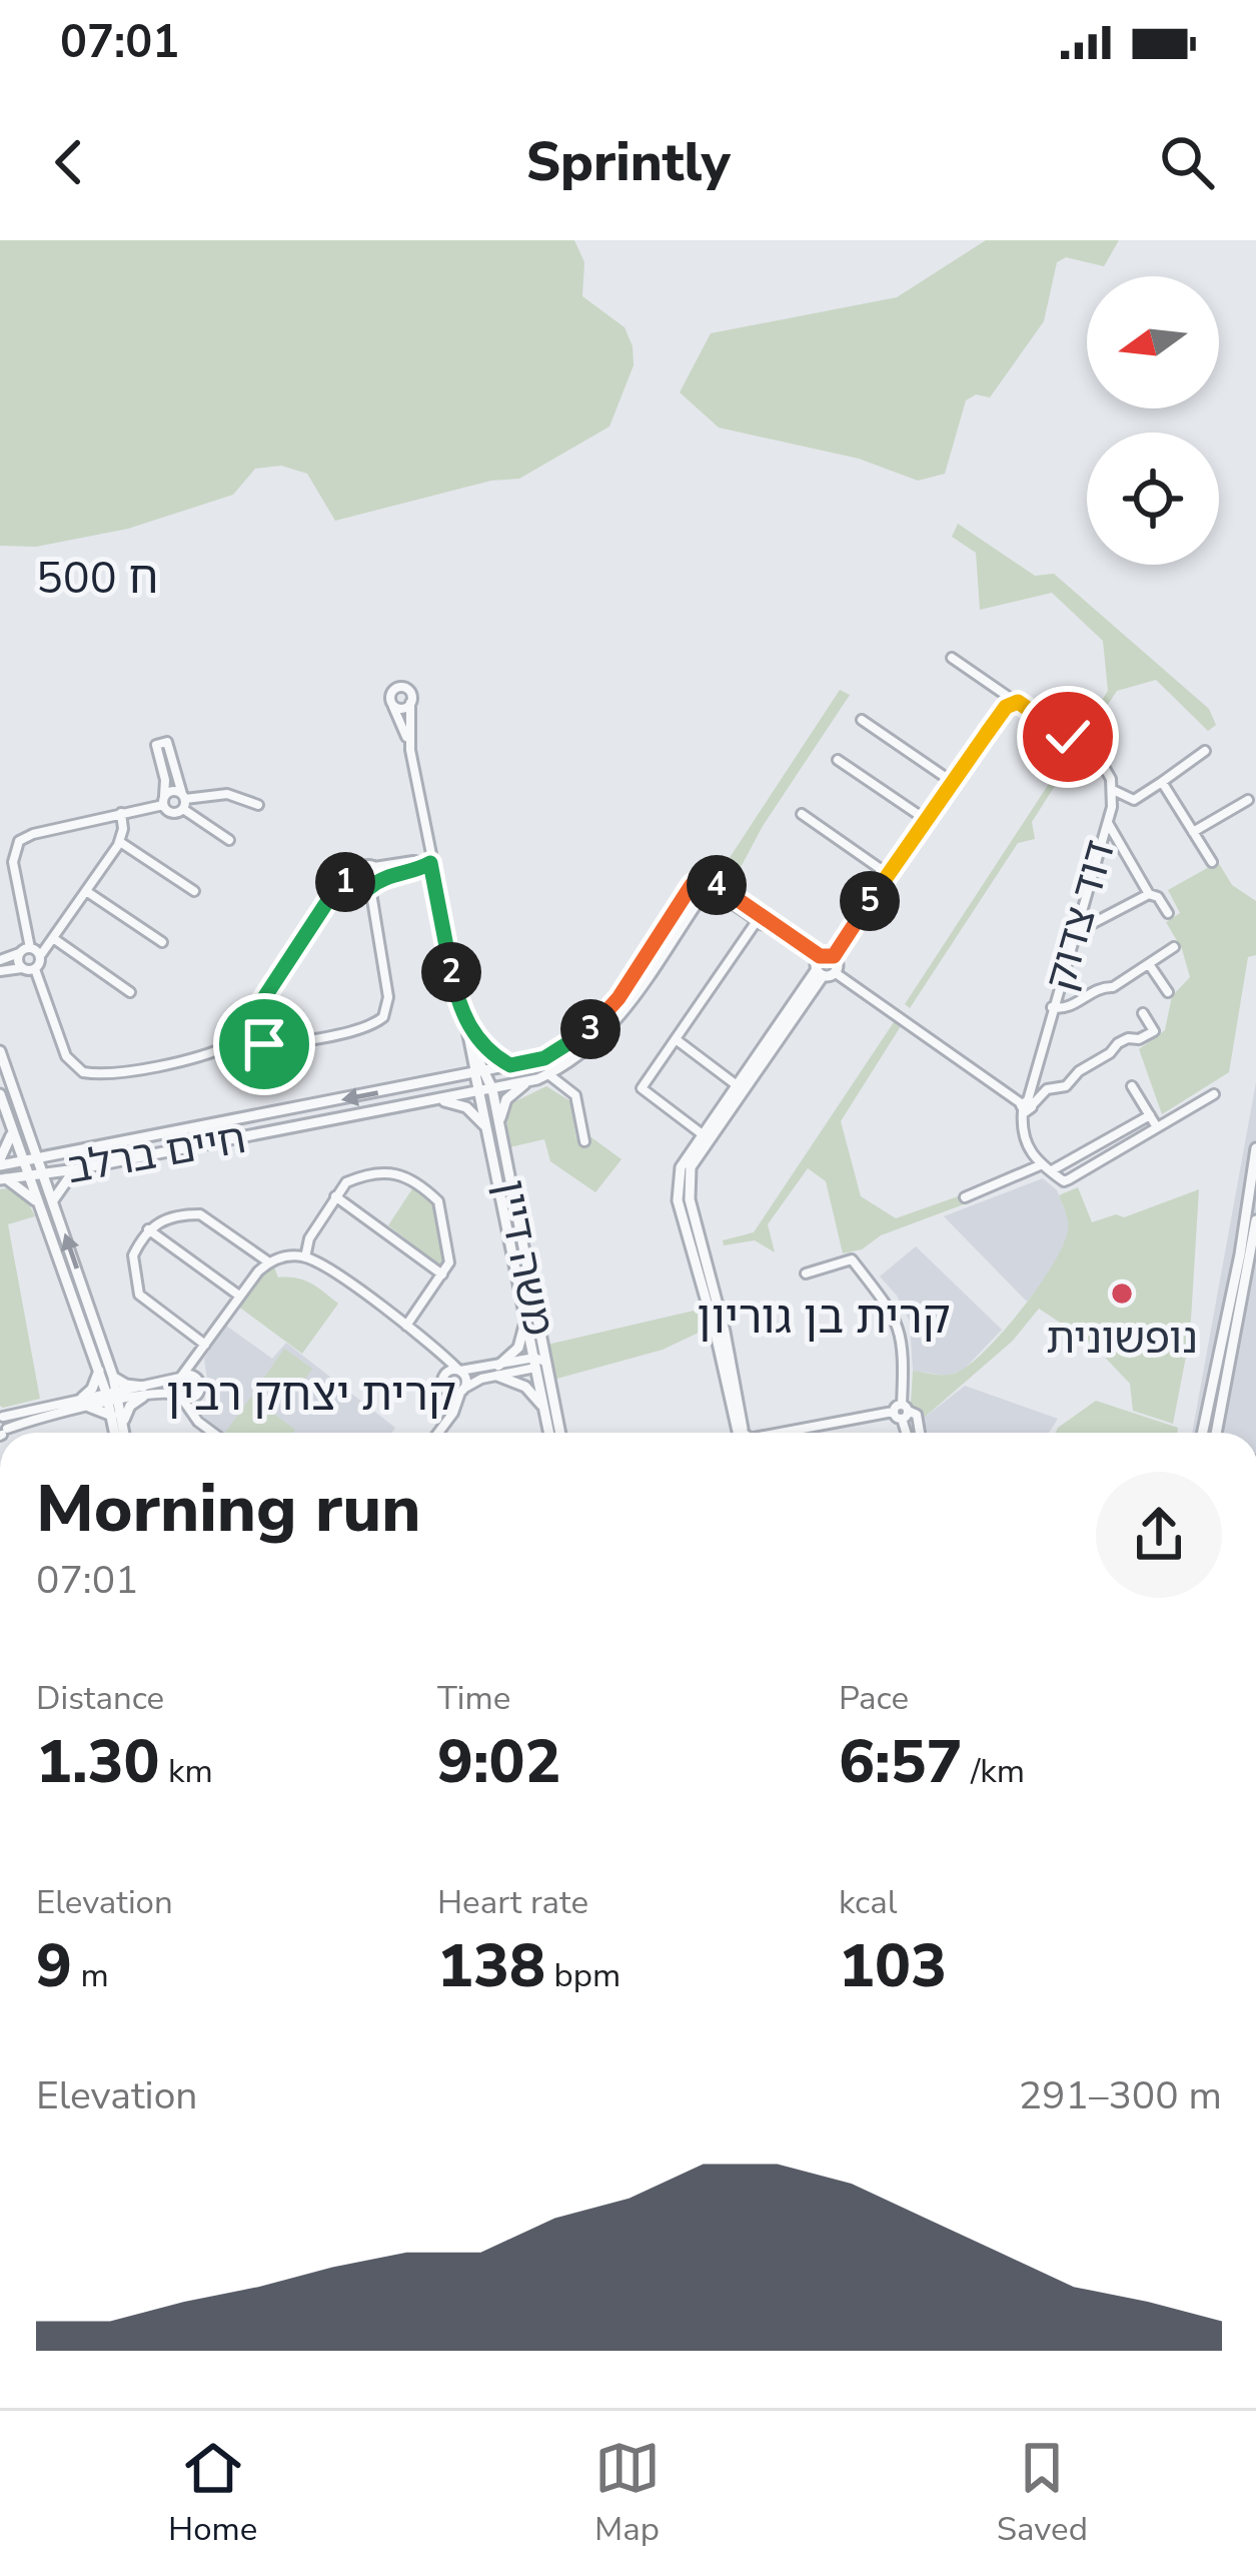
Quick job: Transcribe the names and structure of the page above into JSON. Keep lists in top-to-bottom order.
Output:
{
  "streets": {
    "street": ["דוד צדוק", "חיים ברלב", "משה דיין"]
  },
  "crossings": [
    ["חיים ברלב", "משה דיין"]
  ],
  "districts": ["ח 500", "קרית בן גוריון", "קרית יצחק רבין"],
  "places": ["נופשונית"],
  "north": "left",
  "page": {
    "status": "07:01",
    "header": "Sprintly",
    "pins": [
      "1",
      "4",
      "5",
      "2",
      "3"
    ],
    "heading": ["Morning run", "07:01"],
    "stats": [
      ["Distance", "1.30 km"],
      ["Time", "9:02"],
      ["Pace", "6:57 /km"],
      ["Elevation", "9 m"],
      ["Heart rate", "138 bpm"],
      ["kcal", "103"]
    ],
    "chart": ["Elevation", "291–300 m"],
    "tabs": ["Home", "Map", "Saved"]
  }
}
